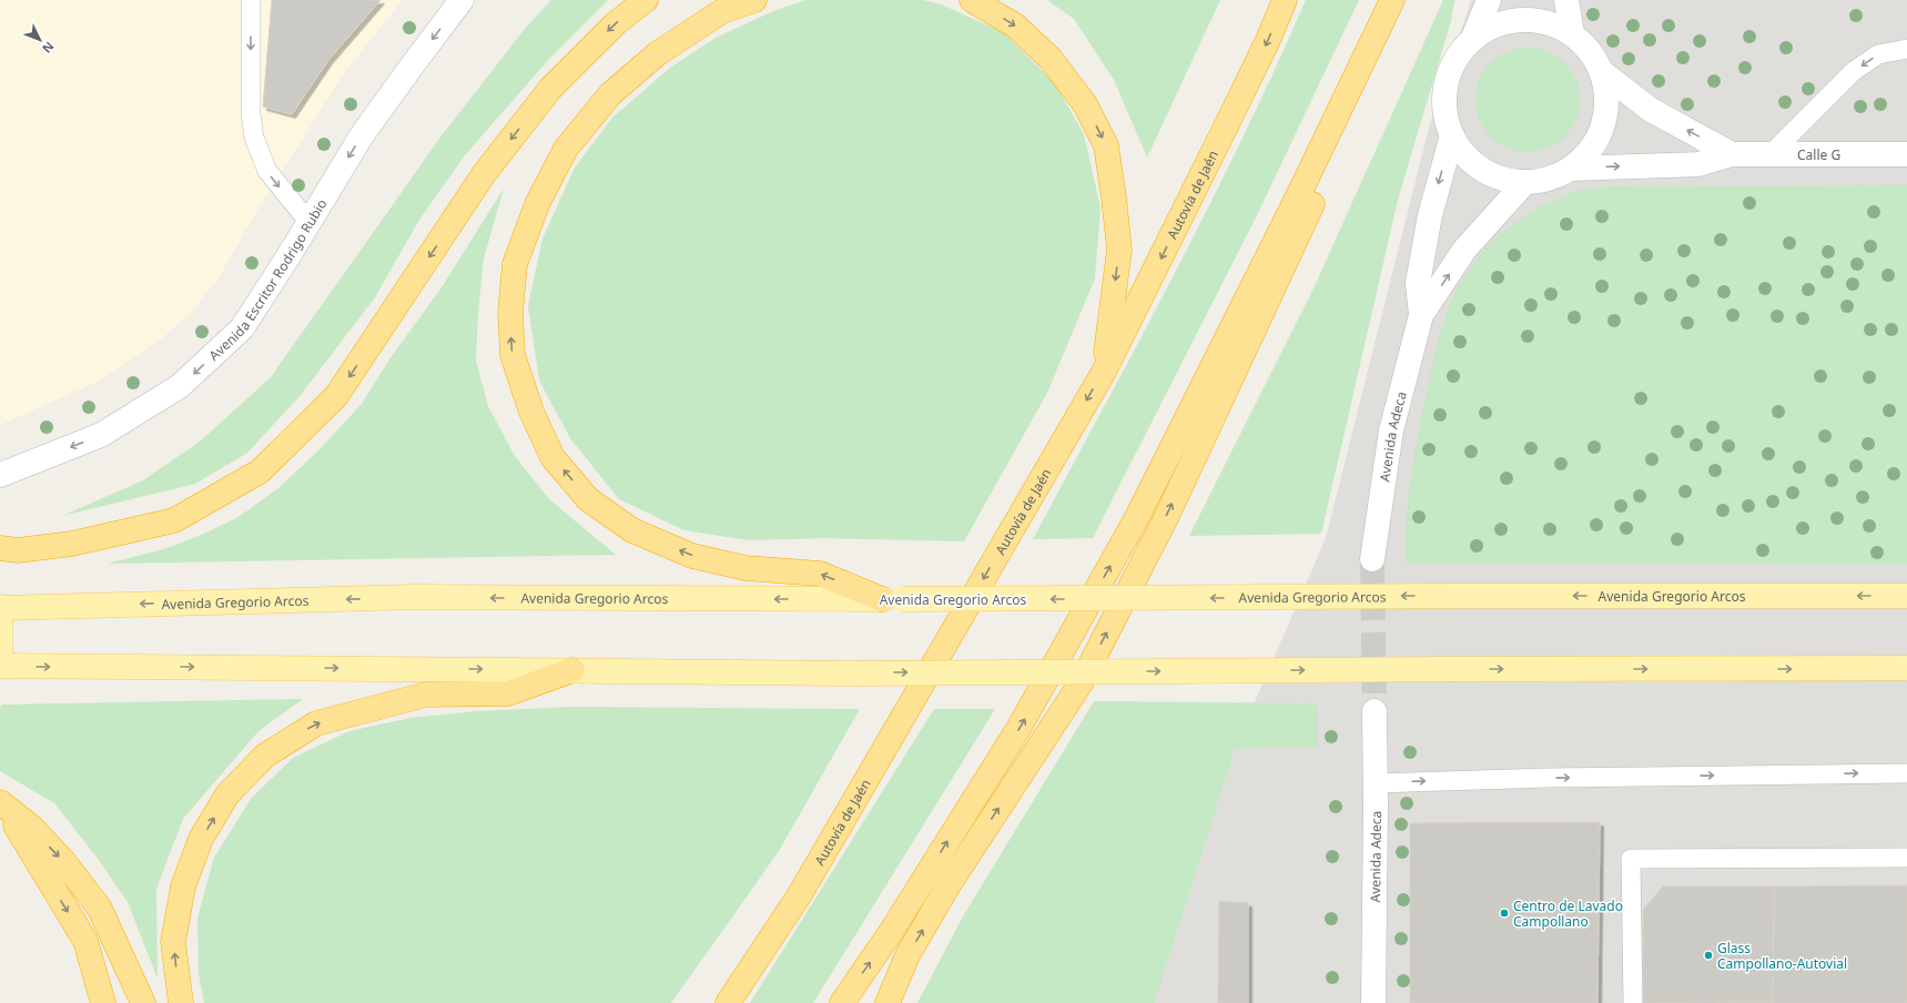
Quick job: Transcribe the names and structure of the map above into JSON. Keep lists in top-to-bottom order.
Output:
{
  "streets": {
    "highway": ["Autovía de Jaén"],
    "main road": ["Avenida Gregorio Arcos"],
    "street": ["Calle G", "Avenida Escritor Rodrigo Rubio", "Avenida Adeca"]
  },
  "one_way": ["Avenida Escritor Rodrigo Rubio"],
  "places": ["Centro de Lavado Campollano", "Glass Campollano-Autovial"],
  "north": "bottom right"
}
